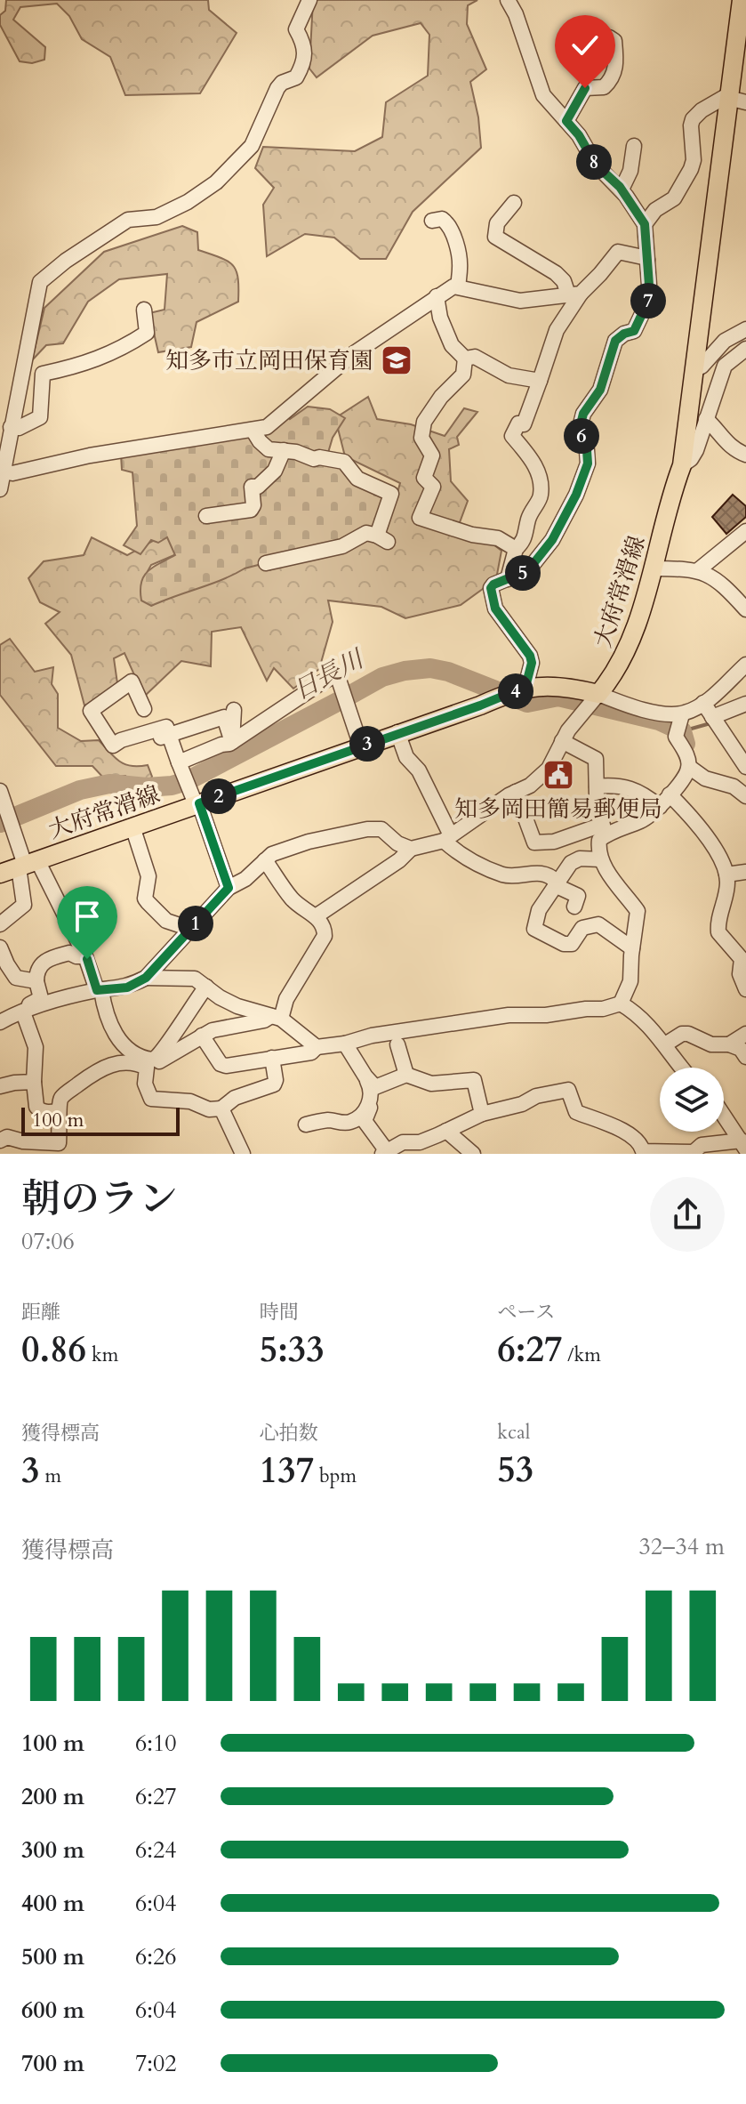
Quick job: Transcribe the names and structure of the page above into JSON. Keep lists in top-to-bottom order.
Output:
{
  "streets": {
    "main road": ["大府常滑線"]
  },
  "water": ["日長川"],
  "places": {
    "school or university": ["知多市立岡田保育園"],
    "public building": ["知多岡田簡易郵便局"]
  },
  "scale_bar": "100 m",
  "page": {
    "pins": [
      "8",
      "7",
      "6",
      "5",
      "4",
      "3",
      "2",
      "1"
    ],
    "scale": "100 m",
    "heading": ["朝のラン", "07:06"],
    "stats": [
      ["距離", "0.86 km"],
      ["時間", "5:33"],
      ["ペース", "6:27 /km"],
      ["獲得標高", "3 m"],
      ["心拍数", "137 bpm"],
      ["kcal", "53"]
    ],
    "chart": ["獲得標高", "32–34 m"],
    "list": [
      {
        "name": "100 m",
        "note": "6:10"
      },
      {
        "name": "200 m",
        "note": "6:27"
      },
      {
        "name": "300 m",
        "note": "6:24"
      },
      {
        "name": "400 m",
        "note": "6:04"
      },
      {
        "name": "500 m",
        "note": "6:26"
      },
      {
        "name": "600 m",
        "note": "6:04"
      },
      {
        "name": "700 m",
        "note": "7:02"
      }
    ]
  }
}
